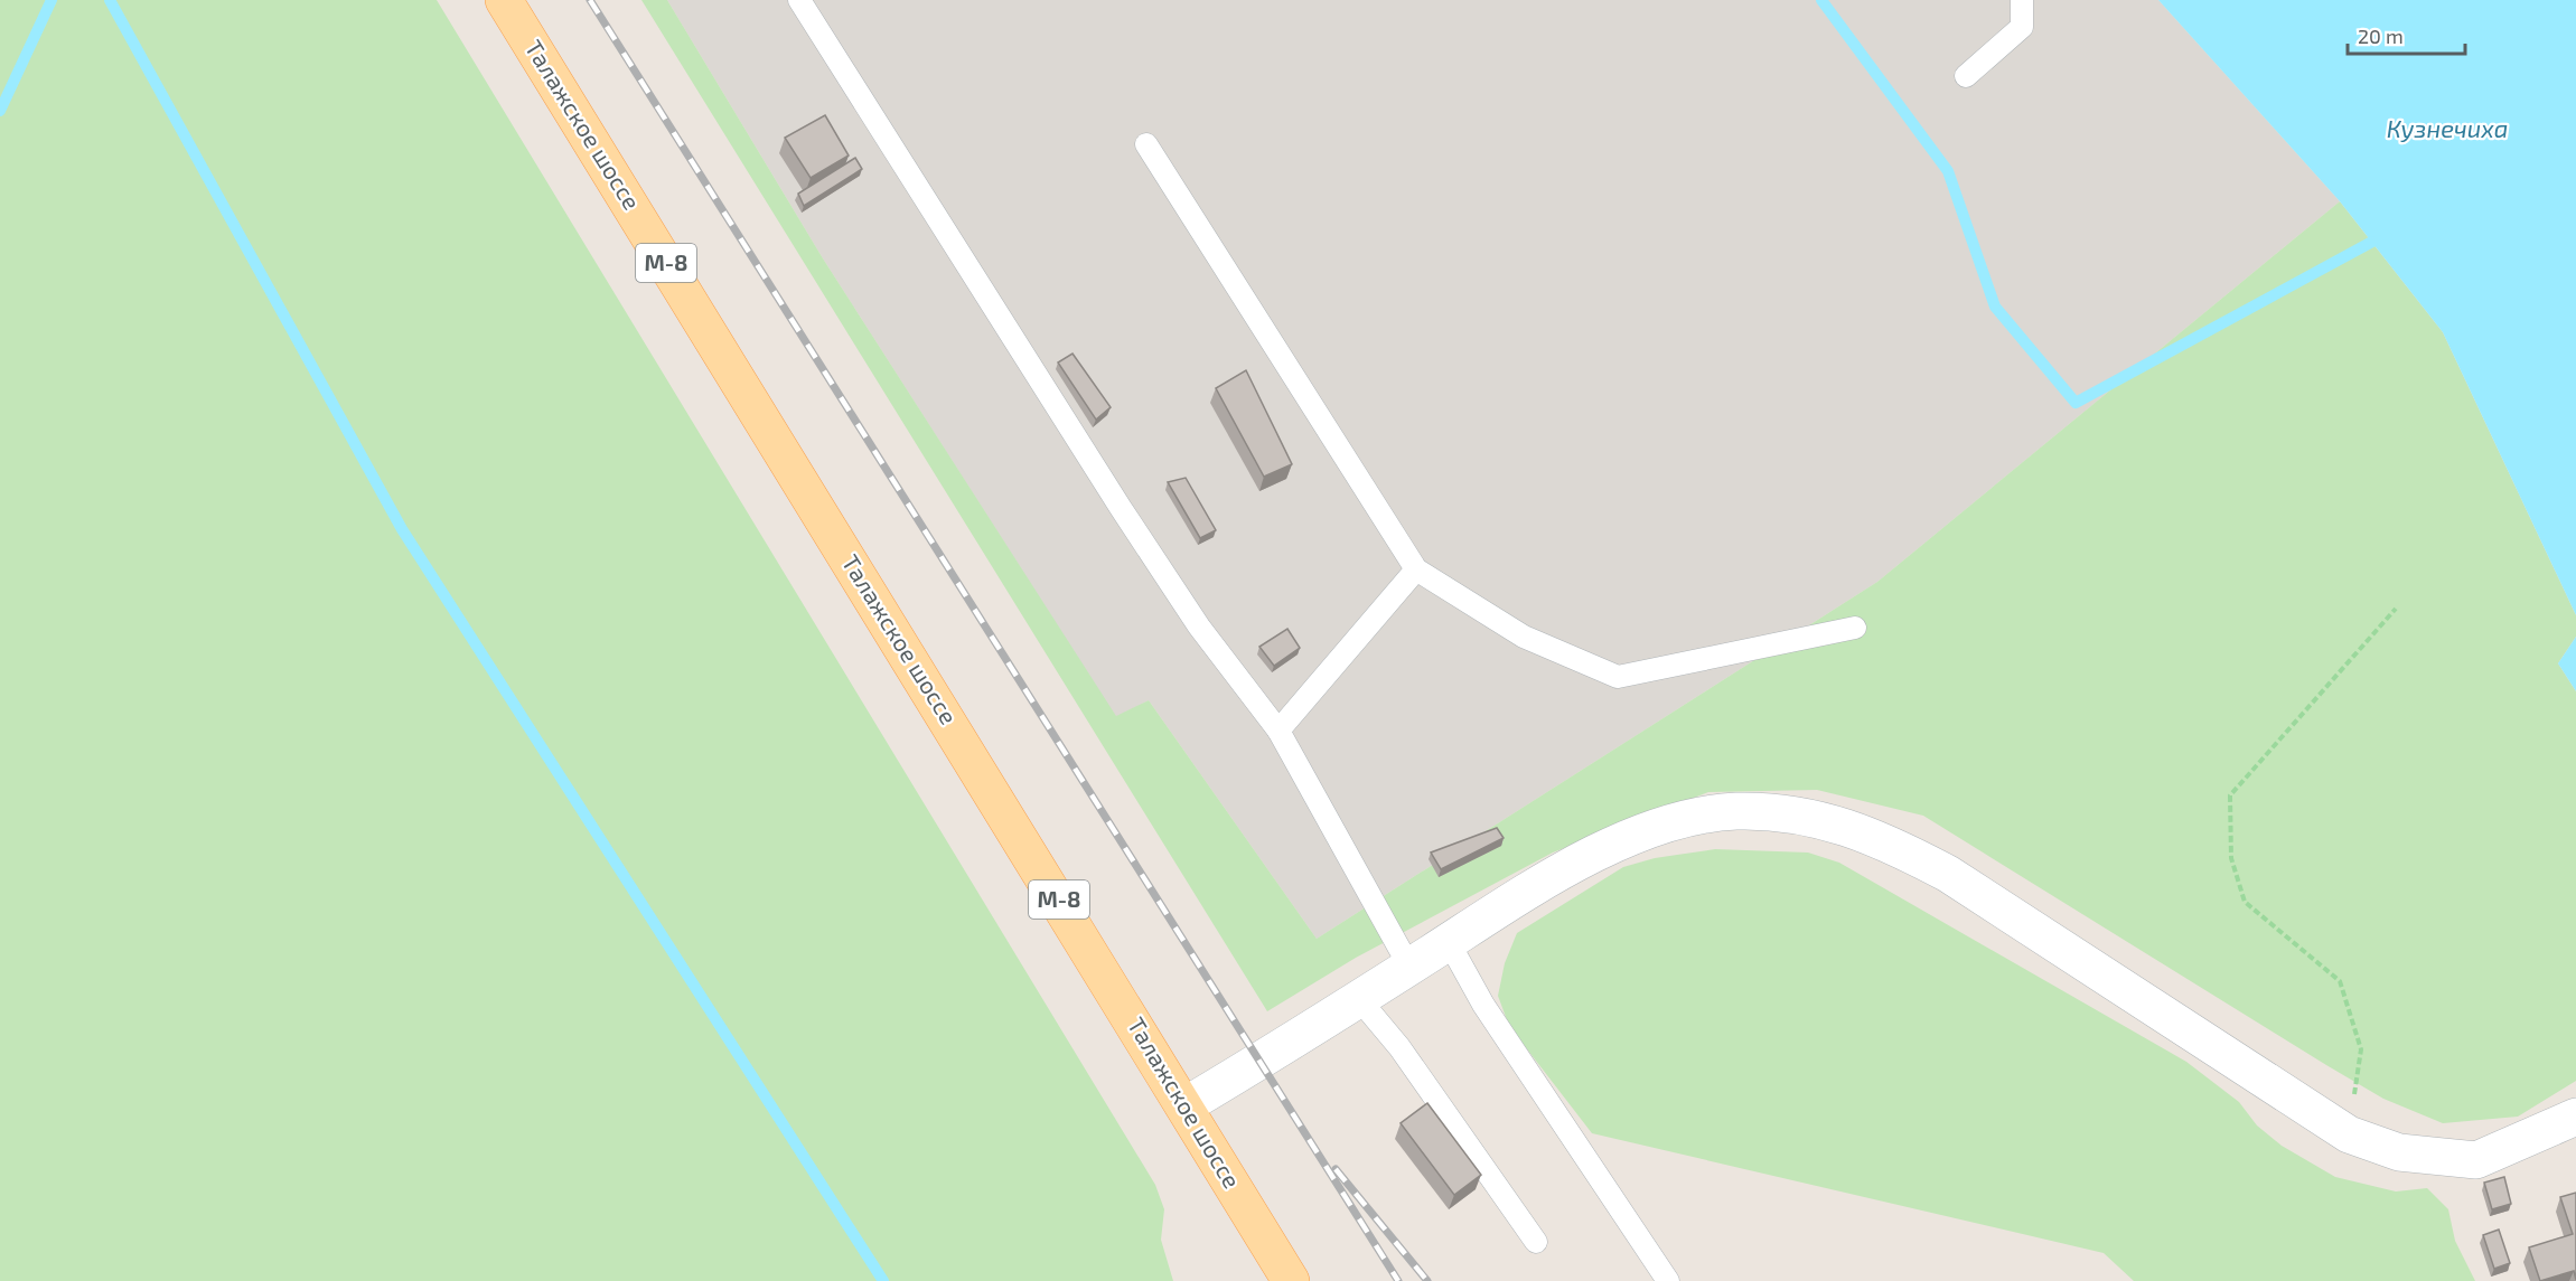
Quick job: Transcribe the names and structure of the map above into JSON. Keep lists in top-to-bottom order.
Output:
{
  "streets": {
    "main road": ["Талажское шоссе", "М-8"]
  },
  "water": ["Кузнечиха"],
  "scale_bar": "20 m"
}
